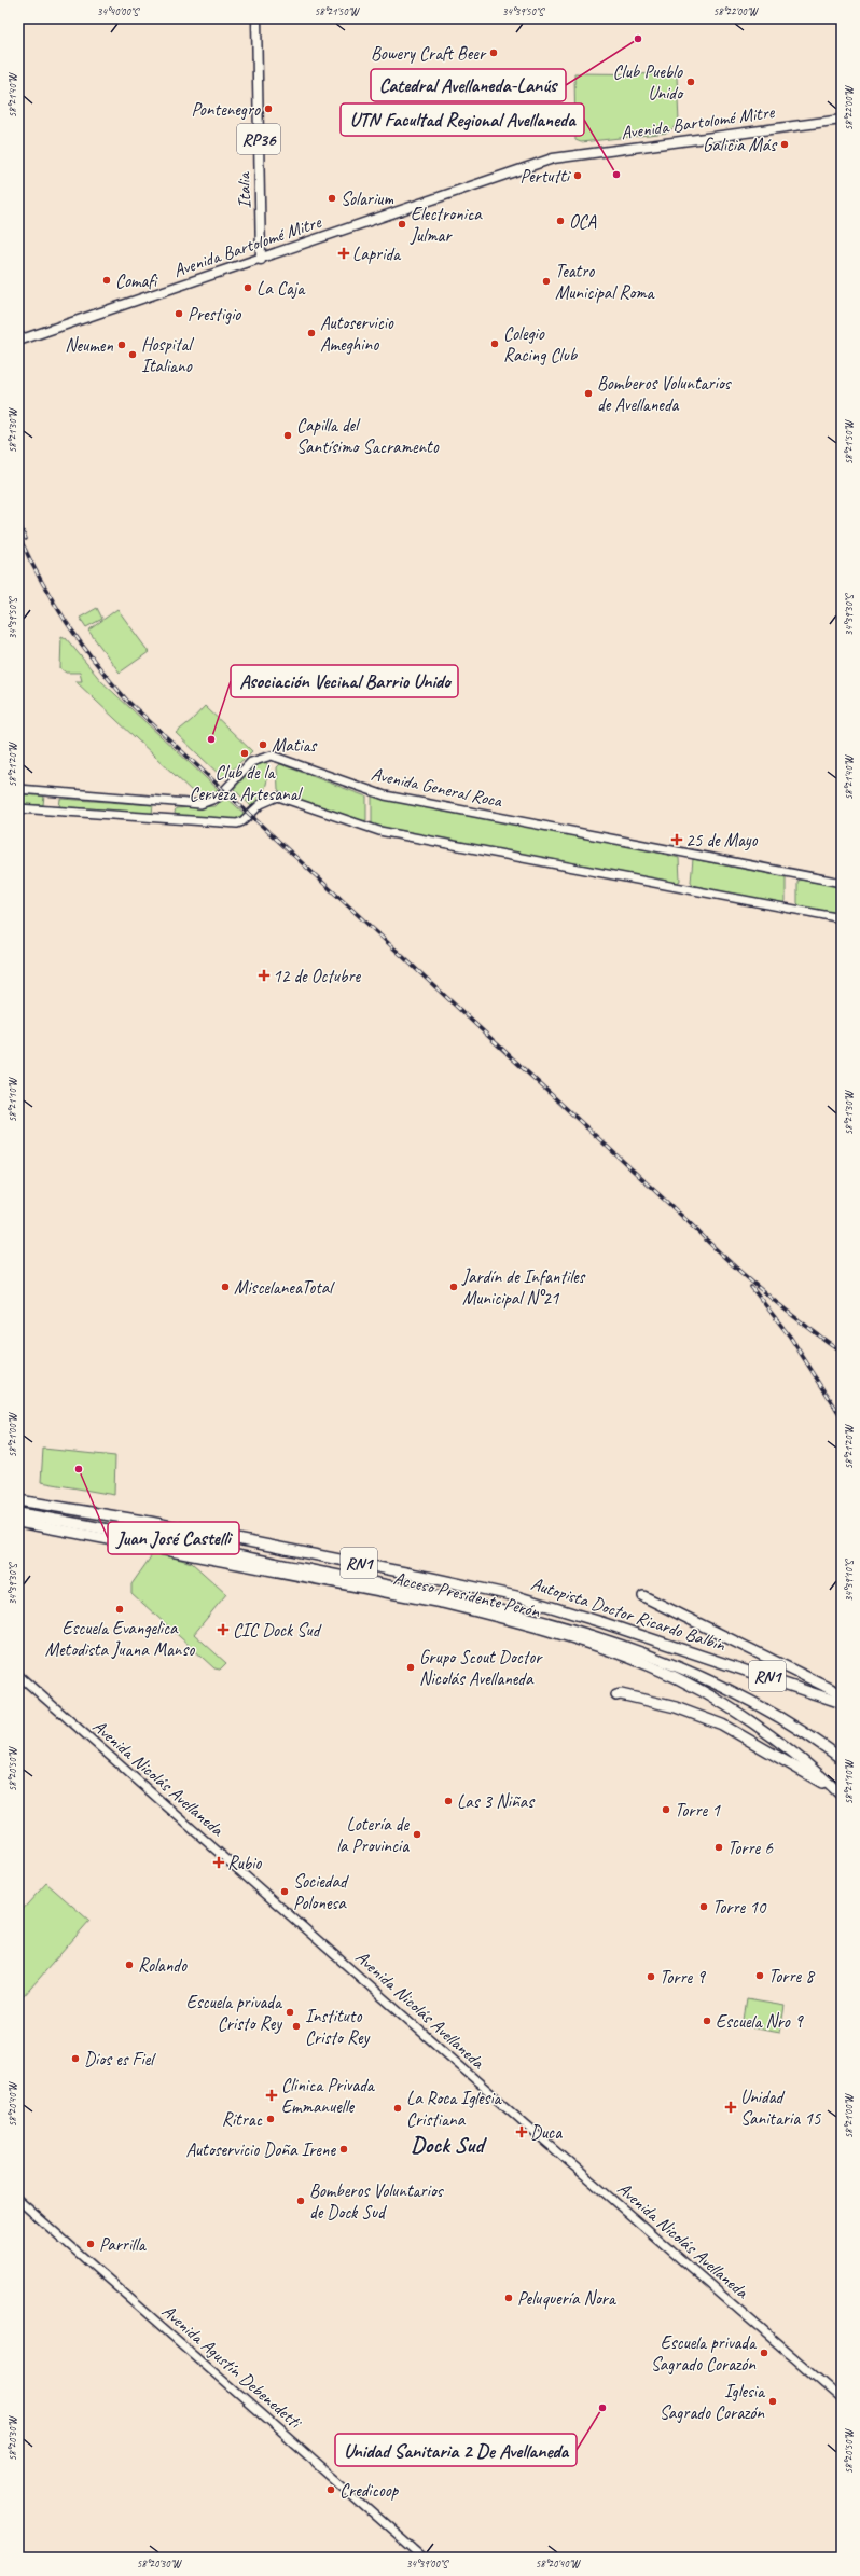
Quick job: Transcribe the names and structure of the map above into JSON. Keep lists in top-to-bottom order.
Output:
{
  "streets": {
    "highway": ["RN1", "Acceso Presidente Perón", "Autopista Doctor Ricardo Balbín"],
    "main road": [
      "Avenida Bartolomé Mitre",
      "RP36",
      "Italia",
      "Avenida General Roca",
      "Avenida Nicolás Avellaneda",
      "Avenida Agustín Debenedetti"
    ]
  },
  "crossings": [
    ["Avenida Bartolomé Mitre", "Italia"]
  ],
  "districts": ["Dock Sud"],
  "places": {
    "other": [
      "Catedral Avellaneda-Lanús",
      "Bowery Craft Beer",
      "Club Pueblo Unido",
      "Pontenegro",
      "Galicia Más",
      "UTN Facultad Regional Avellaneda",
      "Pertutti",
      "Solarium",
      "OCA",
      "Electronica Julmar",
      "Comafi",
      "Teatro Municipal Roma",
      "La Caja",
      "Prestigio",
      "Autoservicio Ameghino",
      "Colegio Racing Club",
      "Neumen",
      "Hospital Italiano",
      "Bomberos Voluntarios de Avellaneda",
      "Capilla del Santísimo Sacramento",
      "Asociación Vecinal Barrio Unido",
      "Matias",
      "Club de la Cerveza Artesanal",
      "MiscelaneaTotal",
      "Jardín de Infantiles Municipal N°21",
      "Juan José Castelli",
      "Escuela Evangelica Metodista Juana Manso",
      "Grupo Scout Doctor Nicolás Avellaneda",
      "Las 3 Niñas",
      "Torre 1",
      "Lotería de la Provincia",
      "Torre 6",
      "Sociedad Polonesa",
      "Torre 10",
      "Rolando",
      "Torre 8",
      "Torre 9",
      "Escuela privada Cristo Rey",
      "Escuela Nro 9",
      "Instituto Cristo Rey",
      "Dios es Fiel",
      "La Roca Iglesia Cristiana",
      "Ritrac",
      "Autoservicio Doña Irene",
      "Bomberos Voluntarios de Dock Sud",
      "Parrilla",
      "Peluquería Nora",
      "Escuela privada Sagrado Corazón",
      "Iglesia Sagrado Corazón",
      "Unidad Sanitaria 2 De Avellaneda",
      "Credicoop"
    ],
    "health": [
      "Laprida",
      "25 de Mayo",
      "12 de Octubre",
      "CIC Dock Sud",
      "Rubio",
      "Clinica Privada Emmanuelle",
      "Unidad Sanitaria 15",
      "Duca"
    ]
  },
  "coordinates": [
    "34°40'00\"S",
    "58°21'50\"W",
    "34°39'50\"S",
    "58°22'00\"W",
    "58°21'40\"W",
    "58°21'30\"W",
    "34°39'30\"S",
    "58°21'20\"W",
    "58°21'10\"W",
    "58°21'00\"W",
    "34°39'10\"S",
    "58°20'50\"W",
    "58°20'40\"W",
    "58°20'30\"W",
    "34°39'00\"S"
  ]
}
